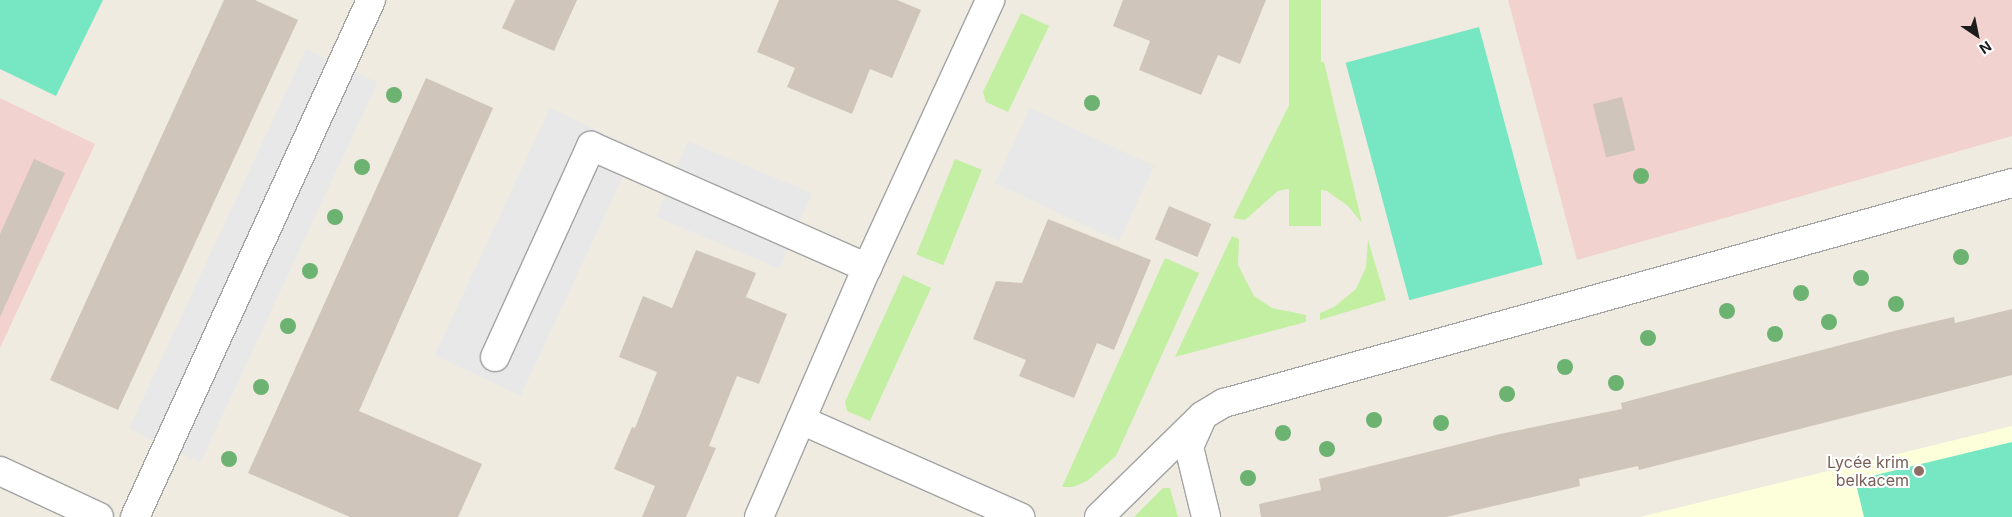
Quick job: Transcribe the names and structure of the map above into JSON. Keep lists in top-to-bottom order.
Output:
{
  "places": ["Lycée krim belkacem"],
  "north": "bottom right"
}
